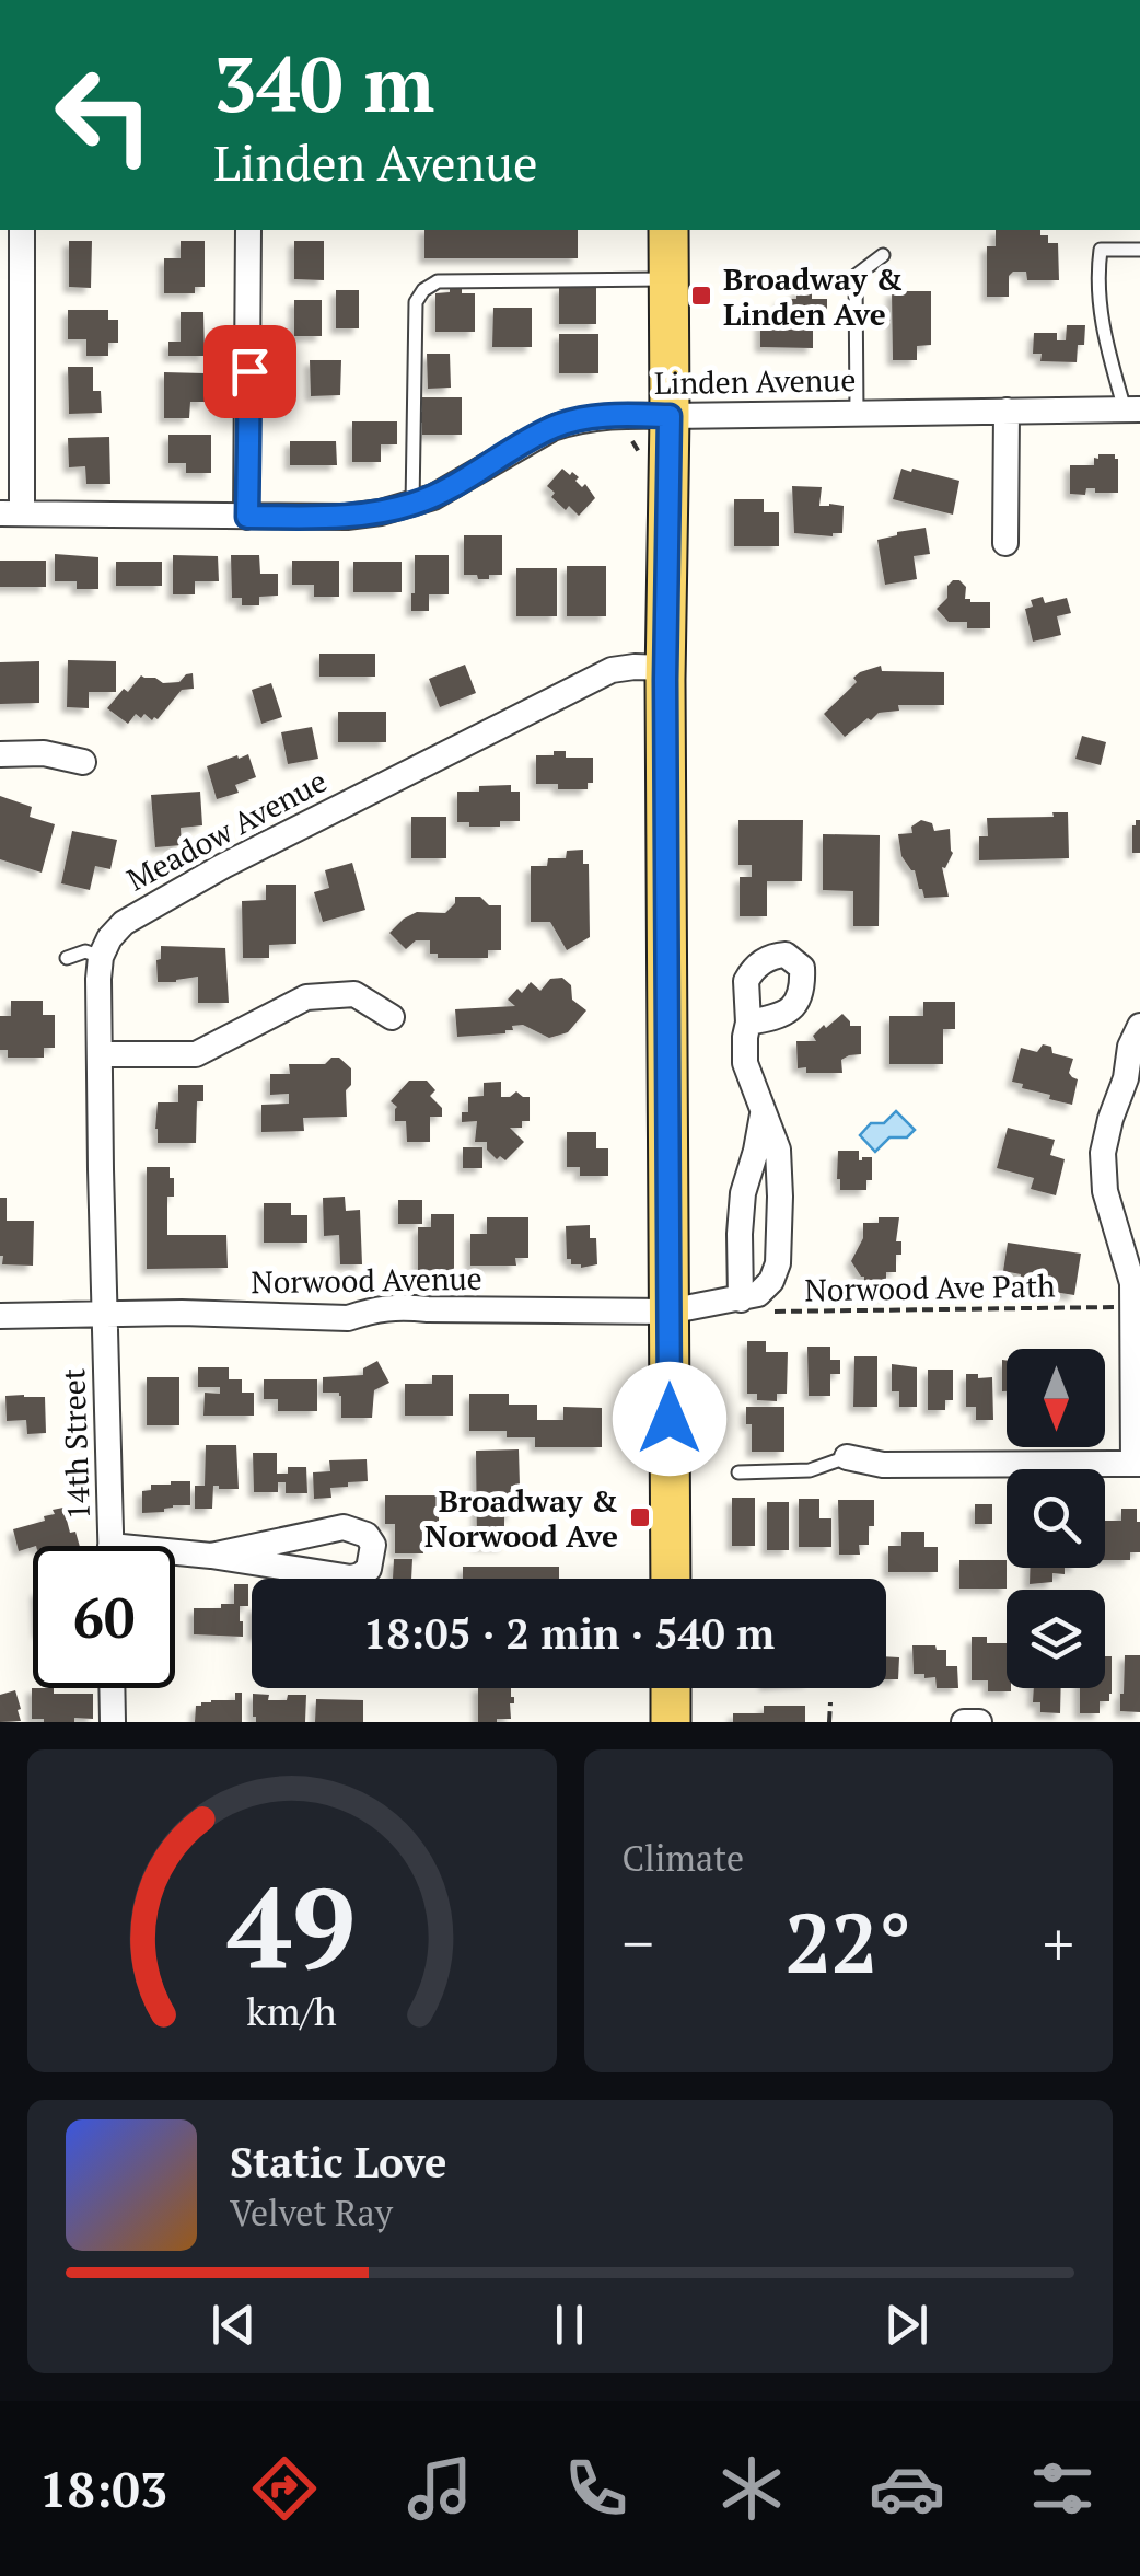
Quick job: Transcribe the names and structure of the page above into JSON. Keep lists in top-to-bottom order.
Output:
{
  "streets": {
    "street": [
      "Linden Avenue",
      "Meadow Avenue",
      "Norwood Avenue",
      "14th Street"
    ],
    "path": ["Norwood Ave Path"]
  },
  "crossings": [
    ["Norwood Avenue", "Norwood Ave Path"],
    ["Norwood Avenue", "14th Street"]
  ],
  "places": {
    "transit": ["Broadway & Linden Ave", "Broadway & Norwood Ave"]
  },
  "north": "bottom",
  "page": {
    "turn": ["340 m", "Linden Avenue"],
    "limit": "60",
    "trip": "18:05 · 2 min · 540 m",
    "tile": "Climate",
    "heat": ["−", "22°", "+"],
    "song": ["Static Love", "Velvet Ray"],
    "tabs": "18:03",
    "gauge": ["49", "km/h"]
  }
}
